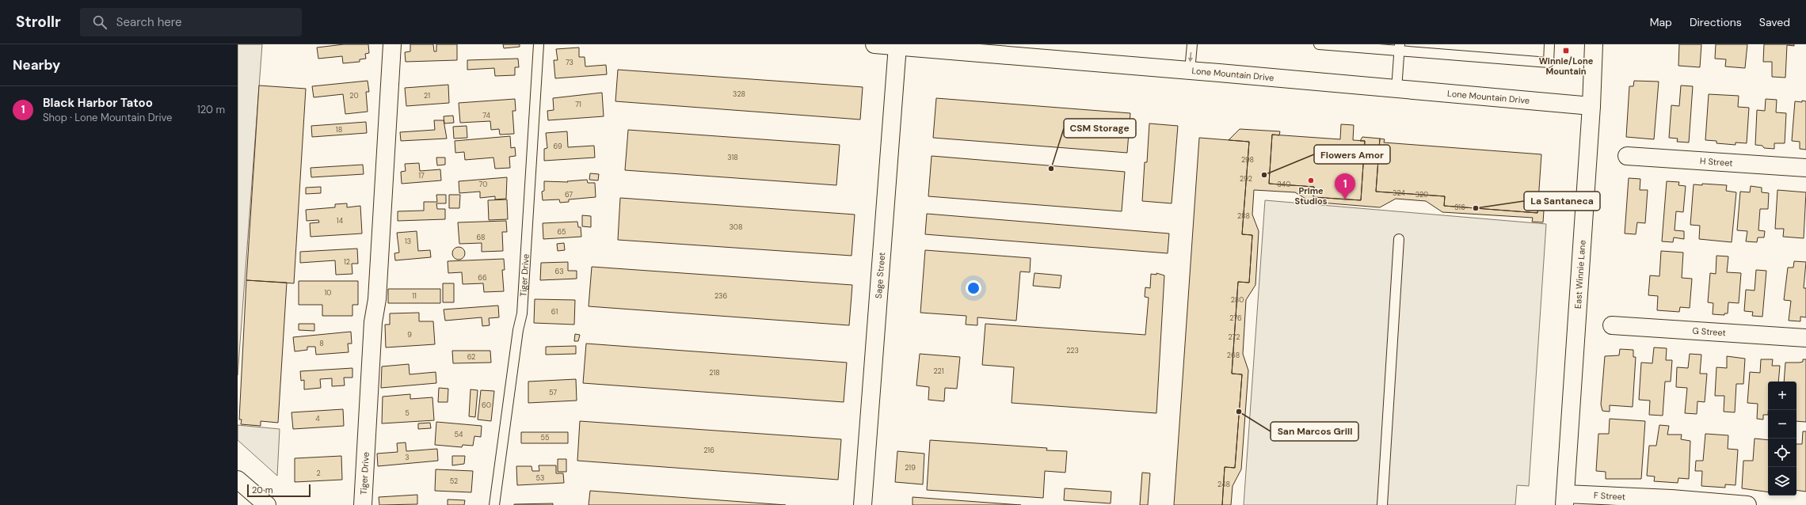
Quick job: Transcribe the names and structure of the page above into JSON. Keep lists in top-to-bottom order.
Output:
{
  "streets": {
    "street": [
      "Lone Mountain Drive",
      "H Street",
      "East Winnie Lane",
      "Tiger Drive",
      "Sage Street",
      "G Street",
      "F Street"
    ]
  },
  "crossings": [
    ["Lone Mountain Drive", "East Winnie Lane"],
    ["Lone Mountain Drive", "Sage Street"],
    ["East Winnie Lane", "F Street"]
  ],
  "places": {
    "transit": ["Winnie/Lone Mountain"],
    "other": [
      "CSM Storage",
      "Flowers Amor",
      "Prime Studios",
      "La Santaneca",
      "San Marcos Grill"
    ]
  },
  "house_numbers": [
    "73",
    "328",
    "20",
    "21",
    "71",
    "74",
    "18",
    "69",
    "318",
    "298",
    "17",
    "292",
    "70",
    "340",
    "324",
    "67",
    "320",
    "316",
    "288",
    "14",
    "308",
    "65",
    "68",
    "13",
    "12",
    "63",
    "66",
    "10",
    "11",
    "236",
    "280",
    "61",
    "276",
    "9",
    "272",
    "8",
    "223",
    "268",
    "62",
    "221",
    "218",
    "57",
    "60",
    "5",
    "4",
    "54",
    "55",
    "216",
    "3",
    "219",
    "2",
    "53",
    "52",
    "248"
  ],
  "scale_bar": "20 m",
  "page": {
    "header": "Strollr",
    "search": "Search here",
    "nav": ["Map", "Directions", "Saved"],
    "heading": "Nearby",
    "list": [
      {
        "mark": "1",
        "name": "Black Harbor Tatoo",
        "note": "Shop · Lone Mountain Drive",
        "value": "120 m"
      }
    ],
    "pins": "1",
    "map_buttons": ["+", "−"],
    "scale": "20 m"
  }
}
